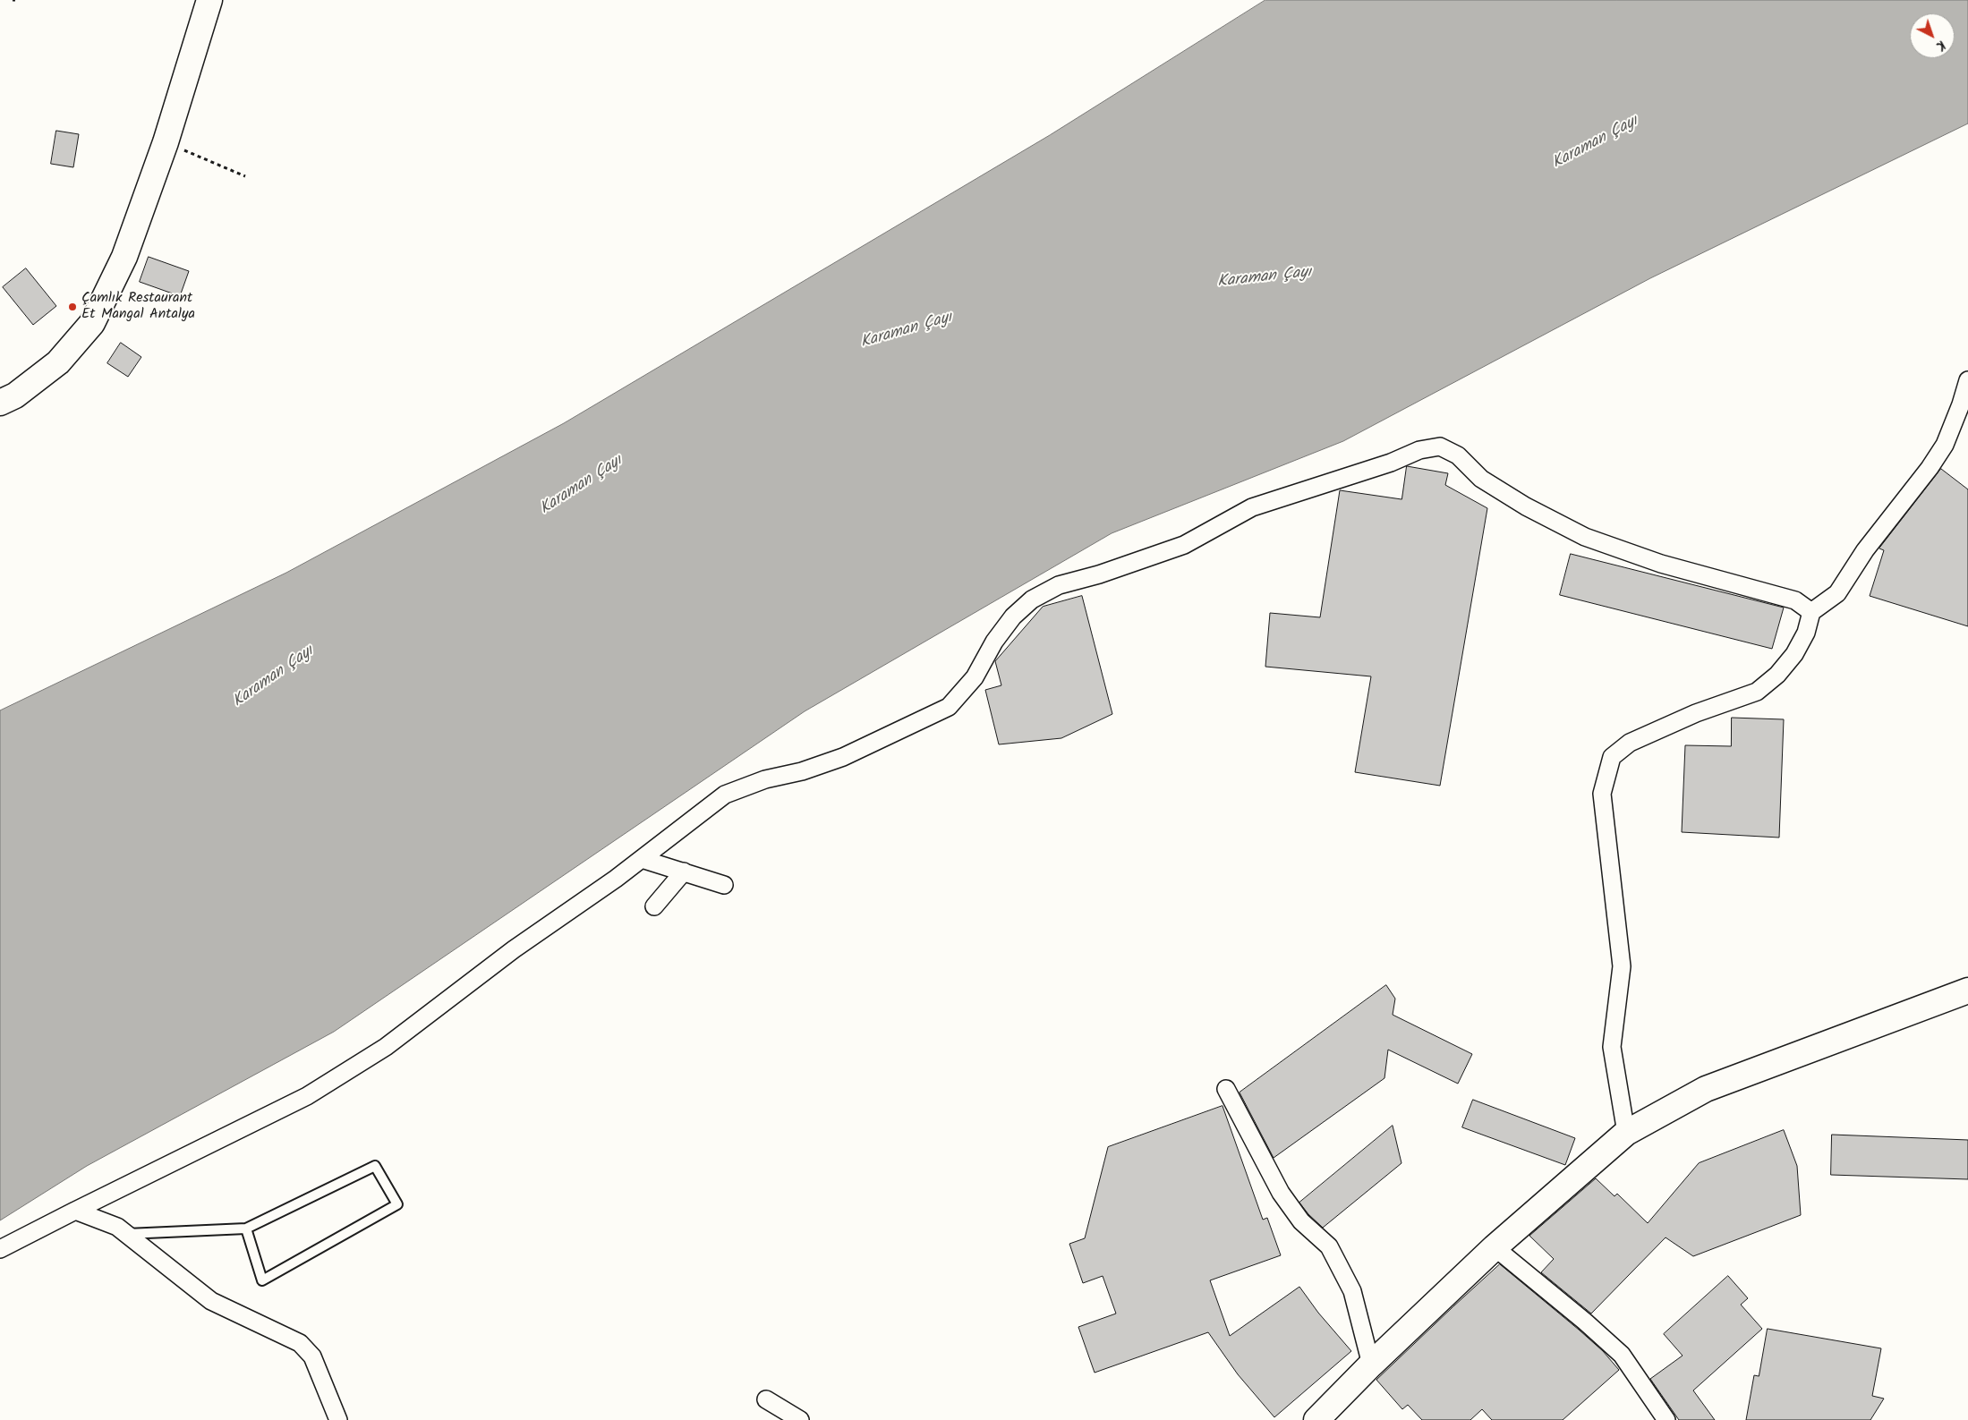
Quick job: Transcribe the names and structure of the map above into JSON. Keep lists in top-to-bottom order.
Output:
{
  "water": ["Karaman Çayı"],
  "places": ["Çamlık Restaurant Et Mangal Antalya"],
  "north": "bottom right"
}
